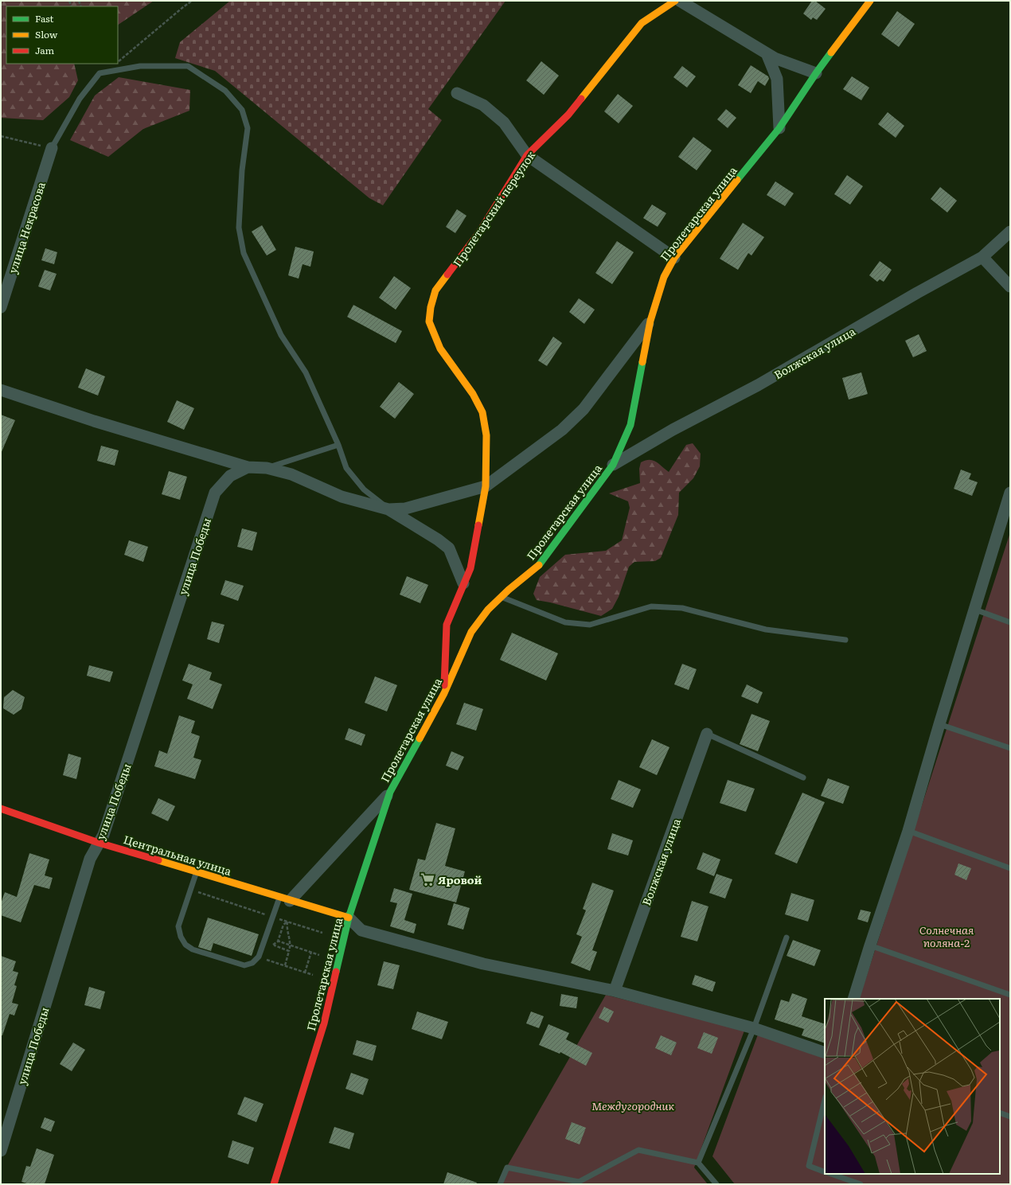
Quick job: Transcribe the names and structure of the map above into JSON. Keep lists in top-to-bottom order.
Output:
{
  "streets": {
    "street": [
      "Пролетарский переулок",
      "Пролетарская улица",
      "улица Некрасова",
      "Волжская улица",
      "улица Победы",
      "Центральная улица"
    ]
  },
  "crossings": [
    ["Пролетарский переулок", "Пролетарская улица"],
    ["Пролетарская улица", "Волжская улица"],
    ["Пролетарская улица", "Центральная улица"],
    ["улица Победы", "Центральная улица"]
  ],
  "parks": ["Солнечная поляна-2", "Междугородник"],
  "places": {
    "supermarket": ["Яровой"]
  },
  "legend": ["Fast", "Slow", "Jam"]
}
